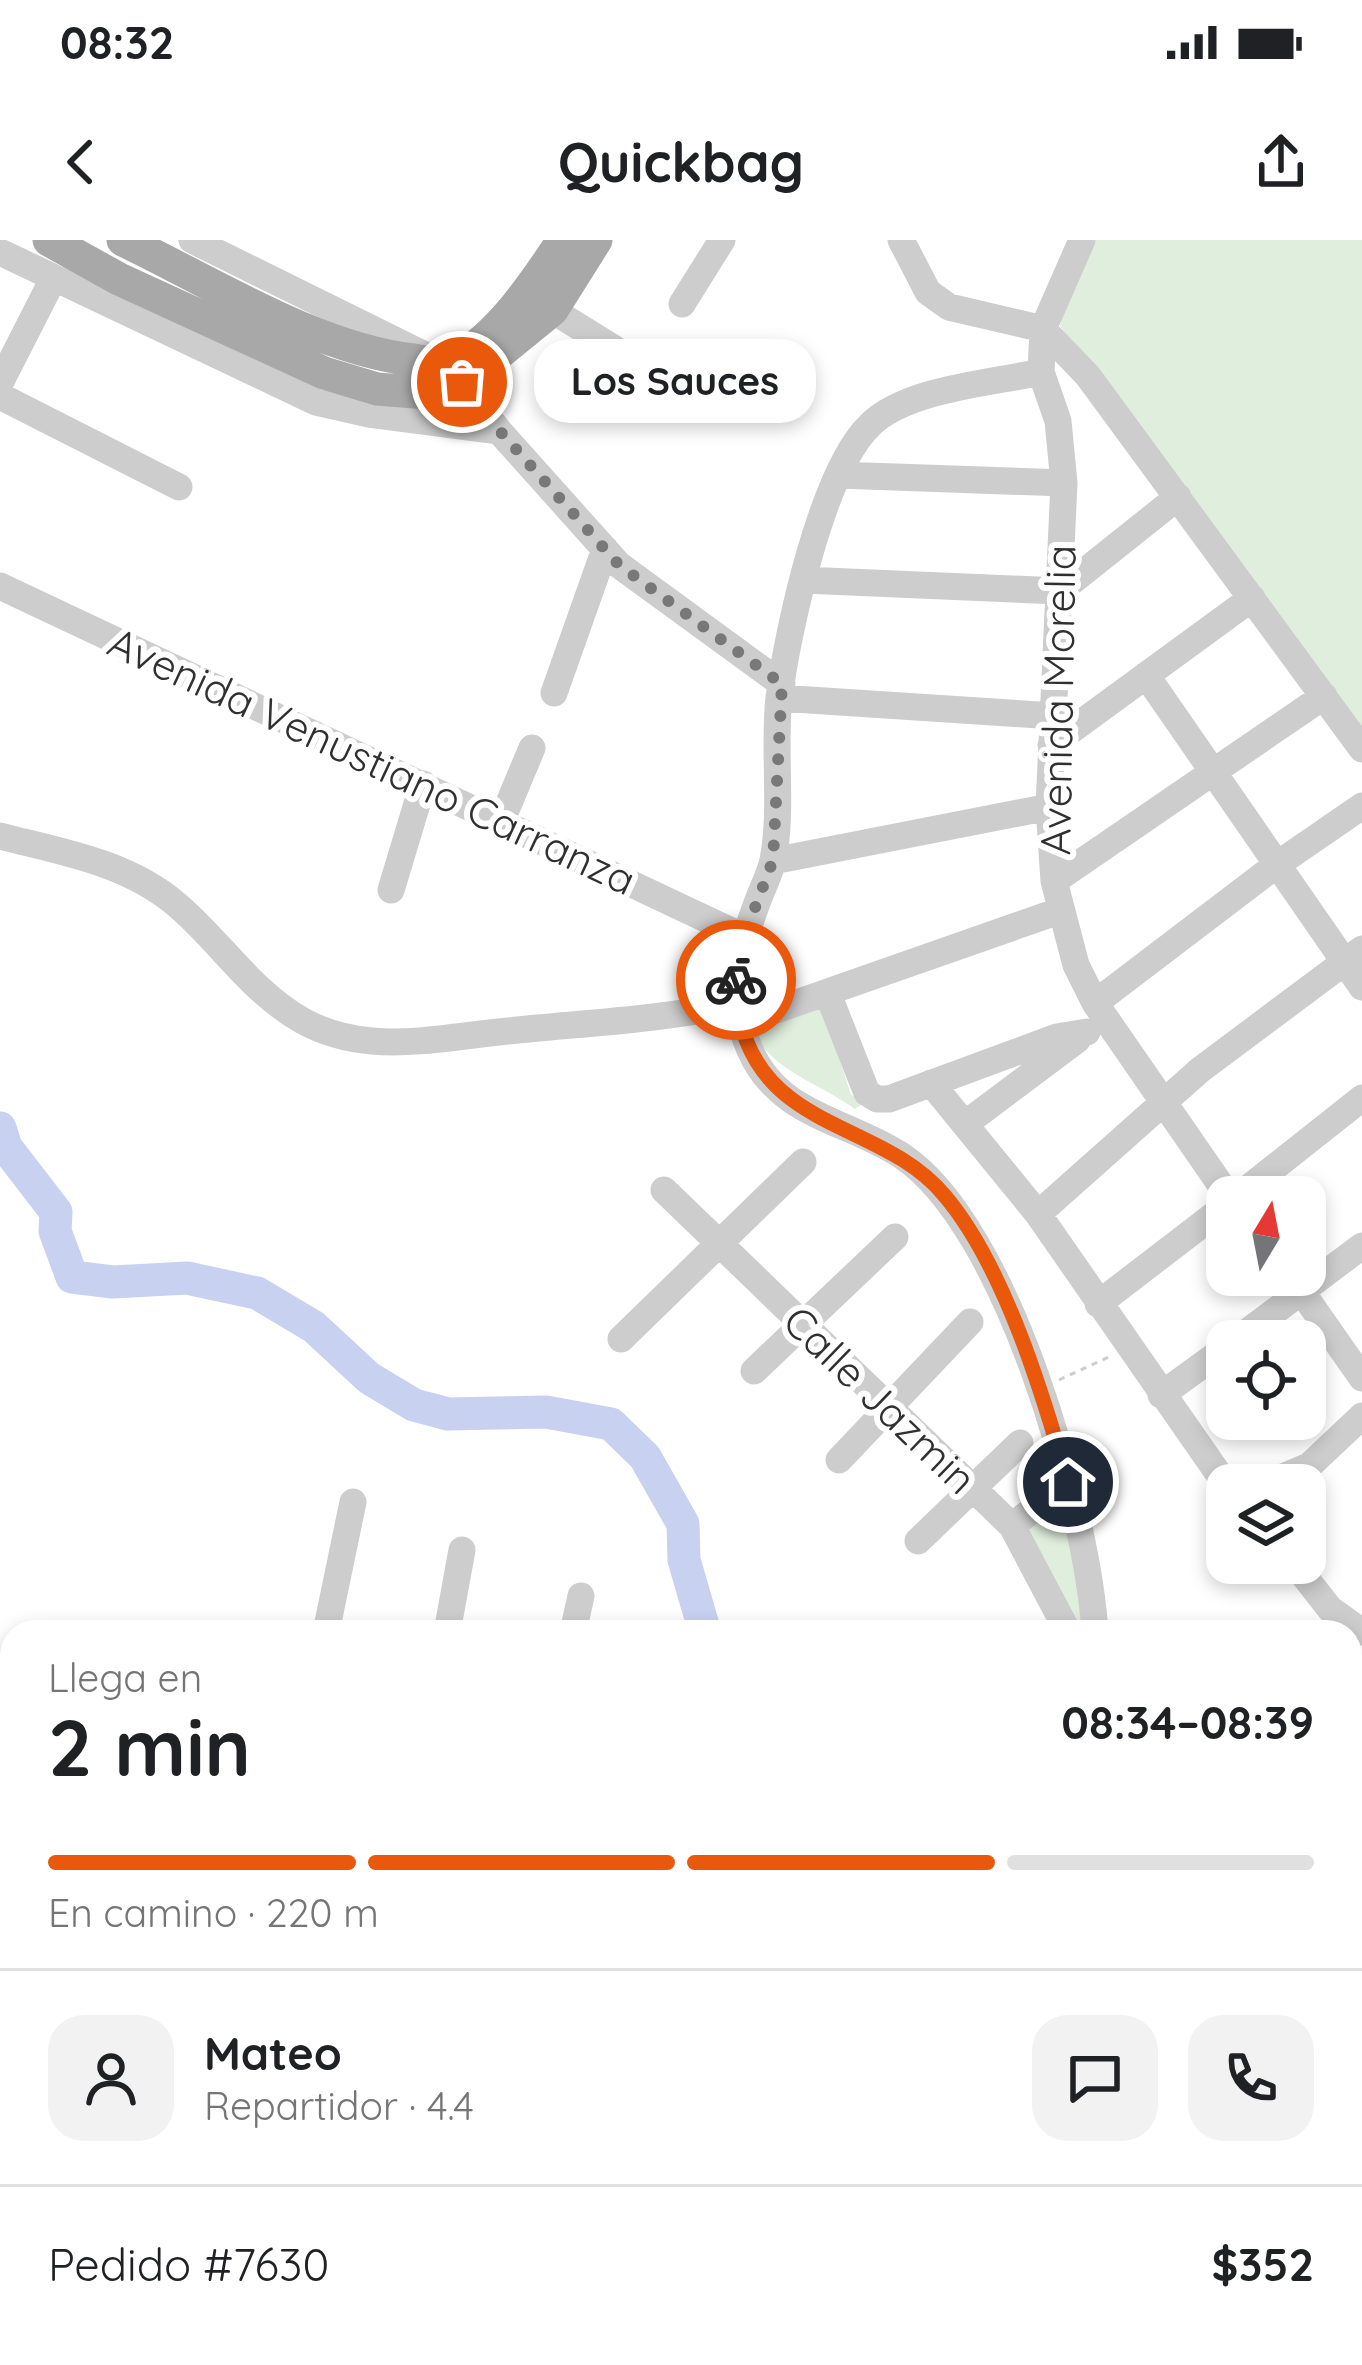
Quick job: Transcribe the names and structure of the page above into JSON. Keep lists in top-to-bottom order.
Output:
{
  "streets": {
    "street": ["Avenida Morelia", "Avenida Venustiano Carranza", "Calle Jazmin"]
  },
  "places": ["Los Sauces"],
  "north": "top",
  "page": {
    "status": "08:32",
    "header": "Quickbag",
    "bubble": "Los Sauces",
    "heading": ["2 min", "Llega en", "08:34–08:39"],
    "panel": [
      "Mateo",
      "Repartidor · 4.4",
      "Pedido #7630",
      "$352"
    ],
    "bar": "En camino · 220 m"
  }
}
